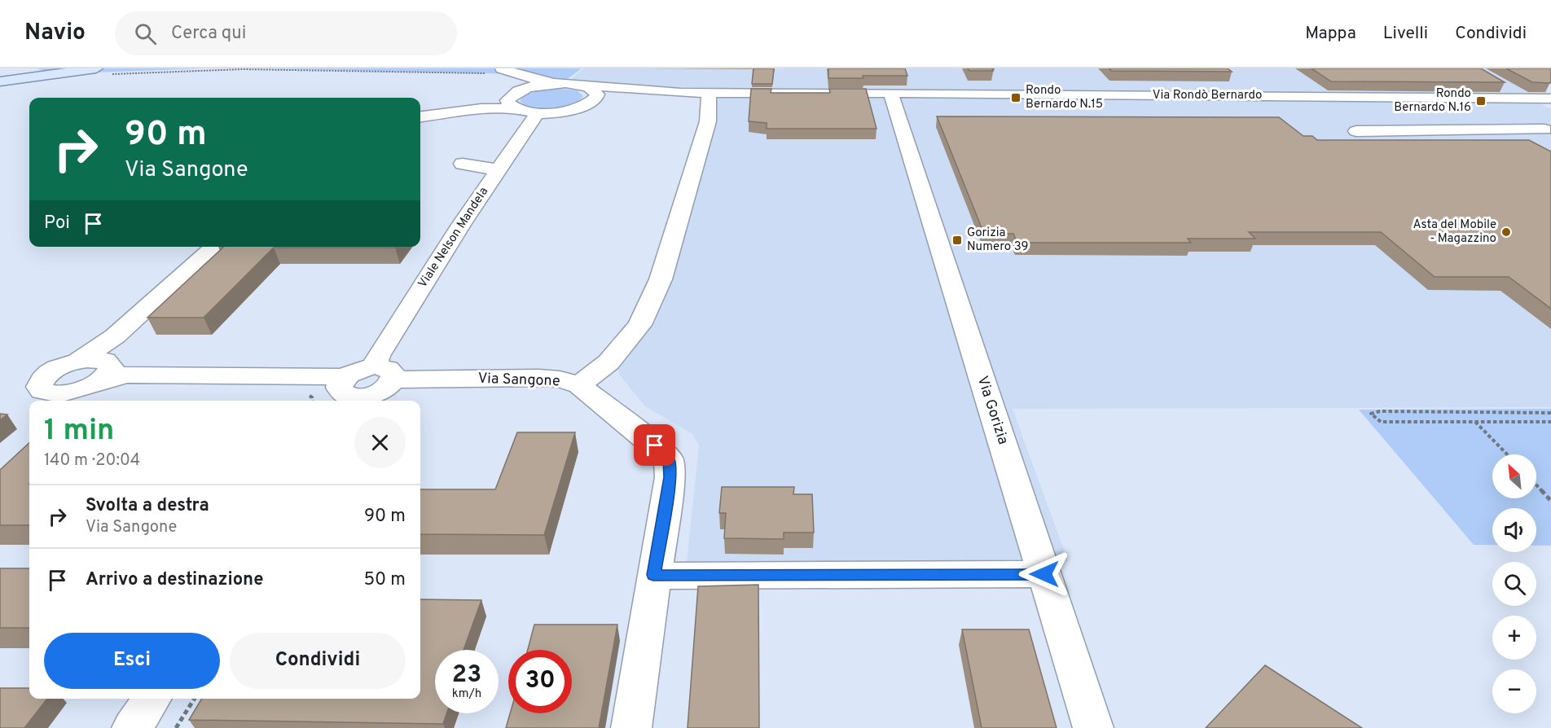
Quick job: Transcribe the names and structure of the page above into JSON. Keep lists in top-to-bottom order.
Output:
{
  "streets": {
    "street": [
      "Via Rondò Bernardo",
      "Viale Nelson Mandela",
      "Via Sangone",
      "Via Gorizia"
    ]
  },
  "crossings": [
    ["Via Rondò Bernardo", "Via Gorizia"],
    ["Viale Nelson Mandela", "Via Sangone"]
  ],
  "places": {
    "transit": ["Rondo Bernardo N.15", "Rondo Bernardo N.16", "Gorizia Numero 39"],
    "other": ["Asta del Mobile - Magazzino"]
  },
  "north": "top left",
  "page": {
    "header": "Navio",
    "search": "Cerca qui",
    "nav": ["Mappa", "Livelli", "Condividi"],
    "turn": ["90 m", "Via Sangone"],
    "then": "Poi",
    "heading": ["1 min", "140 m · 20:04"],
    "map_buttons": ["+", "−"],
    "list": [
      {
        "name": "Svolta a destra",
        "note": "Via Sangone",
        "value": "90 m"
      },
      {
        "name": "Arrivo a destinazione",
        "value": "50 m"
      }
    ],
    "buttons": ["Esci", "Condividi"],
    "speed": "23 km/h",
    "limit": "30"
  }
}
